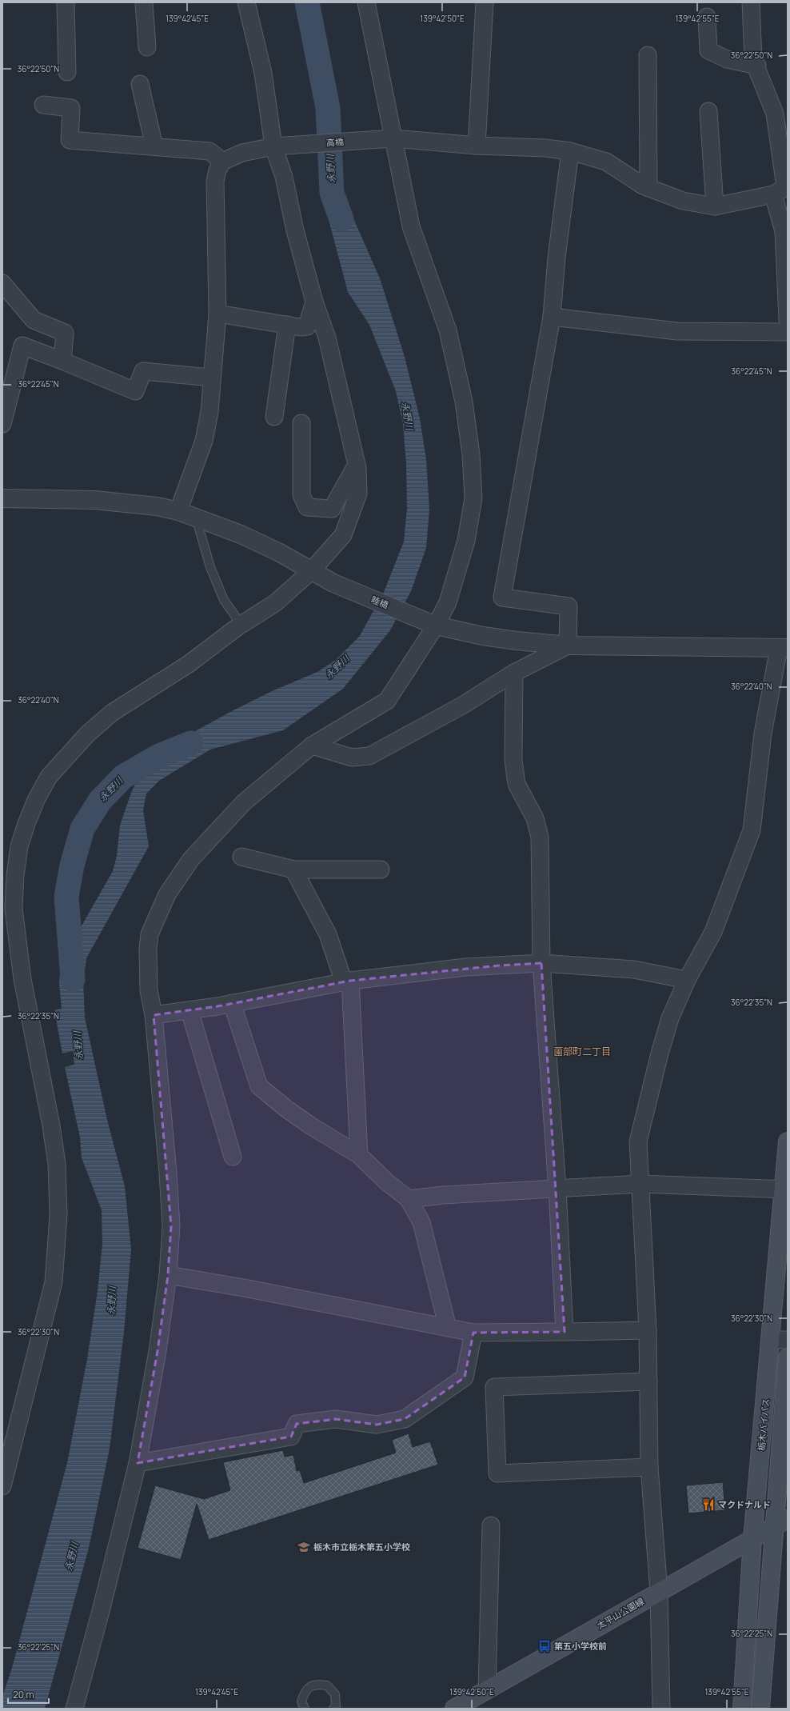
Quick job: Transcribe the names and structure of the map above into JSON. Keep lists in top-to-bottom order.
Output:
{
  "streets": {
    "main road": ["栃木バイパス", "太平山公園線"],
    "street": ["高橋", "睦橋"]
  },
  "crossings": [
    ["栃木バイパス", "太平山公園線"]
  ],
  "districts": ["薗部町二丁目"],
  "water": ["永野川"],
  "places": {
    "restaurant": ["マクドナルド"],
    "school or university": ["栃木市立栃木第五小学校"],
    "bus stop": ["第五小学校前"]
  },
  "scale_bar": "20 m",
  "coordinates": [
    "139°42'45\"E",
    "139°42'50\"E",
    "139°42'55\"E",
    "36°22'50\"N",
    "36°22'45\"N",
    "36°22'40\"N",
    "36°22'35\"N",
    "36°22'30\"N",
    "36°22'25\"N"
  ]
}
